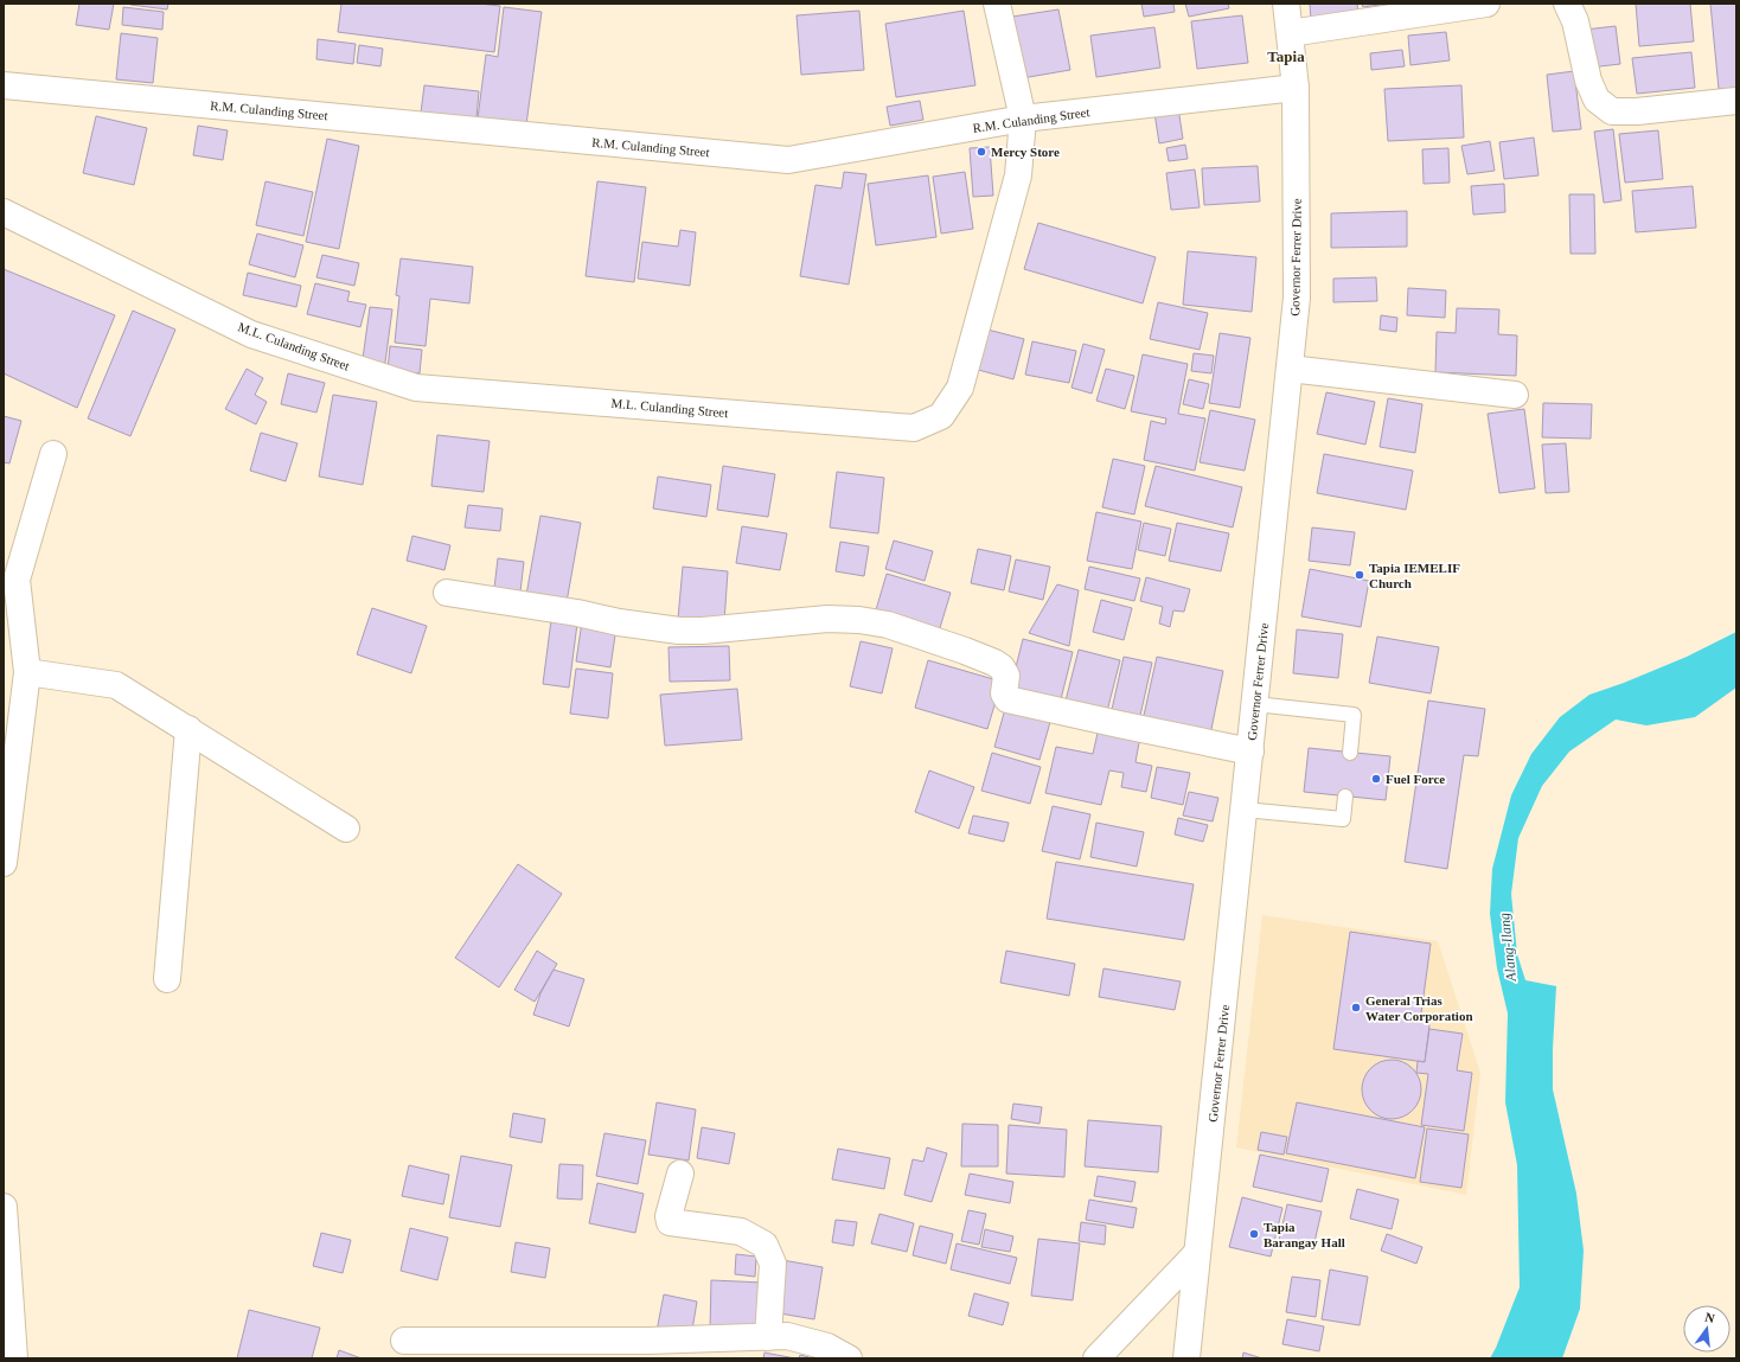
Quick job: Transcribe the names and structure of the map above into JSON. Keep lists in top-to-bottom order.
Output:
{
  "streets": {
    "street": ["R.M. Culanding Street", "Governor Ferrer Drive", "M.L. Culanding Street"]
  },
  "crossings": [
    ["R.M. Culanding Street", "Governor Ferrer Drive"],
    ["R.M. Culanding Street", "M.L. Culanding Street"]
  ],
  "districts": ["Tapia"],
  "water": ["Alang-Ilang"],
  "places": [
    "Mercy Store",
    "Tapia IEMELIF Church",
    "Fuel Force",
    "General Trias Water Corporation",
    "Tapia Barangay Hall"
  ],
  "north": "top"
}
